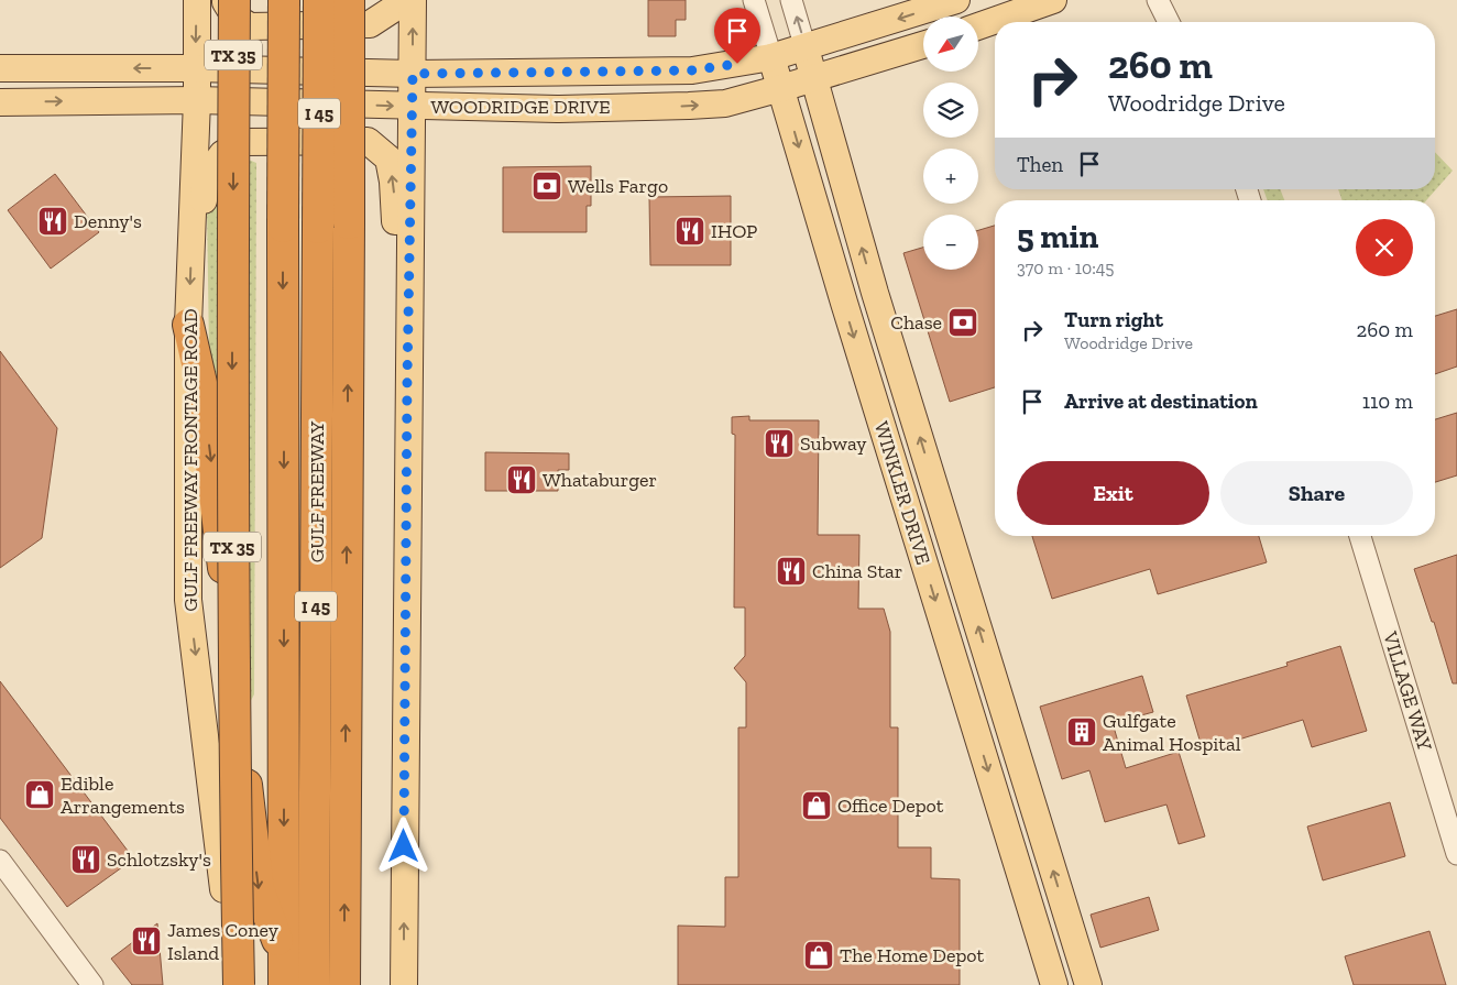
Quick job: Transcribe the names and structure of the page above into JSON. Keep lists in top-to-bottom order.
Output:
{
  "streets": {
    "highway": ["TX 35", "I 45", "GULF FREEWAY"],
    "main road": ["WOODRIDGE DRIVE", "GULF FREEWAY FRONTAGE ROAD", "WINKLER DRIVE"],
    "street": ["VILLAGE WAY"]
  },
  "crossings": [
    ["WOODRIDGE DRIVE", "GULF FREEWAY FRONTAGE ROAD"],
    ["WOODRIDGE DRIVE", "WINKLER DRIVE"]
  ],
  "places": {
    "bank": ["Wells Fargo", "Chase"],
    "restaurant": [
      "Denny's",
      "IHOP",
      "Subway",
      "Whataburger",
      "China Star",
      "Schlotzsky's",
      "James Coney Island"
    ],
    "building": ["Gulfgate Animal Hospital"],
    "shop": ["Edible Arrangements", "Office Depot", "The Home Depot"]
  },
  "north": "bottom left",
  "page": {
    "map_buttons": ["+", "−"],
    "turn": ["260 m", "Woodridge Drive"],
    "then": "Then",
    "heading": ["5 min", "370 m · 10:45"],
    "list": [
      {
        "name": "Turn right",
        "note": "Woodridge Drive",
        "value": "260 m"
      },
      {
        "name": "Arrive at destination",
        "value": "110 m"
      }
    ],
    "buttons": ["Exit", "Share"]
  }
}
